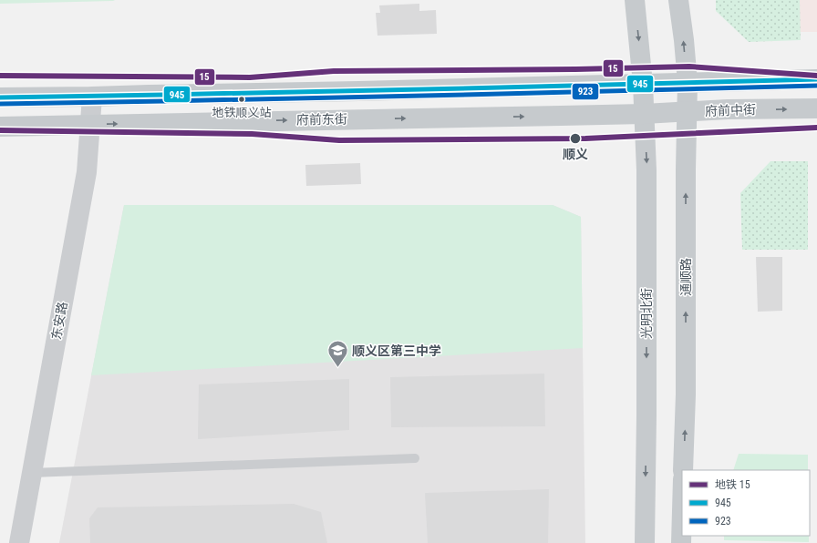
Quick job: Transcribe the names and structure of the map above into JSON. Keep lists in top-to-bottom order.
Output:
{
  "streets": {
    "main road": [
      "府前中街",
      "府前东街",
      "通顺路",
      "光明北街"
    ],
    "street": ["东安路"]
  },
  "crossings": [
    ["府前中街", "府前东街"],
    ["府前中街", "通顺路"],
    ["府前中街", "光明北街"],
    ["府前东街", "光明北街"],
    ["府前东街", "东安路"]
  ],
  "one_way": ["通顺路", "光明北街"],
  "places": {
    "other": ["地铁顺义站", "顺义"],
    "school or university": ["顺义区第三中学"]
  },
  "lines": ["metro line 15", "transit line 945", "transit line 923"],
  "legend": ["地铁 15", "945", "923"]
}
